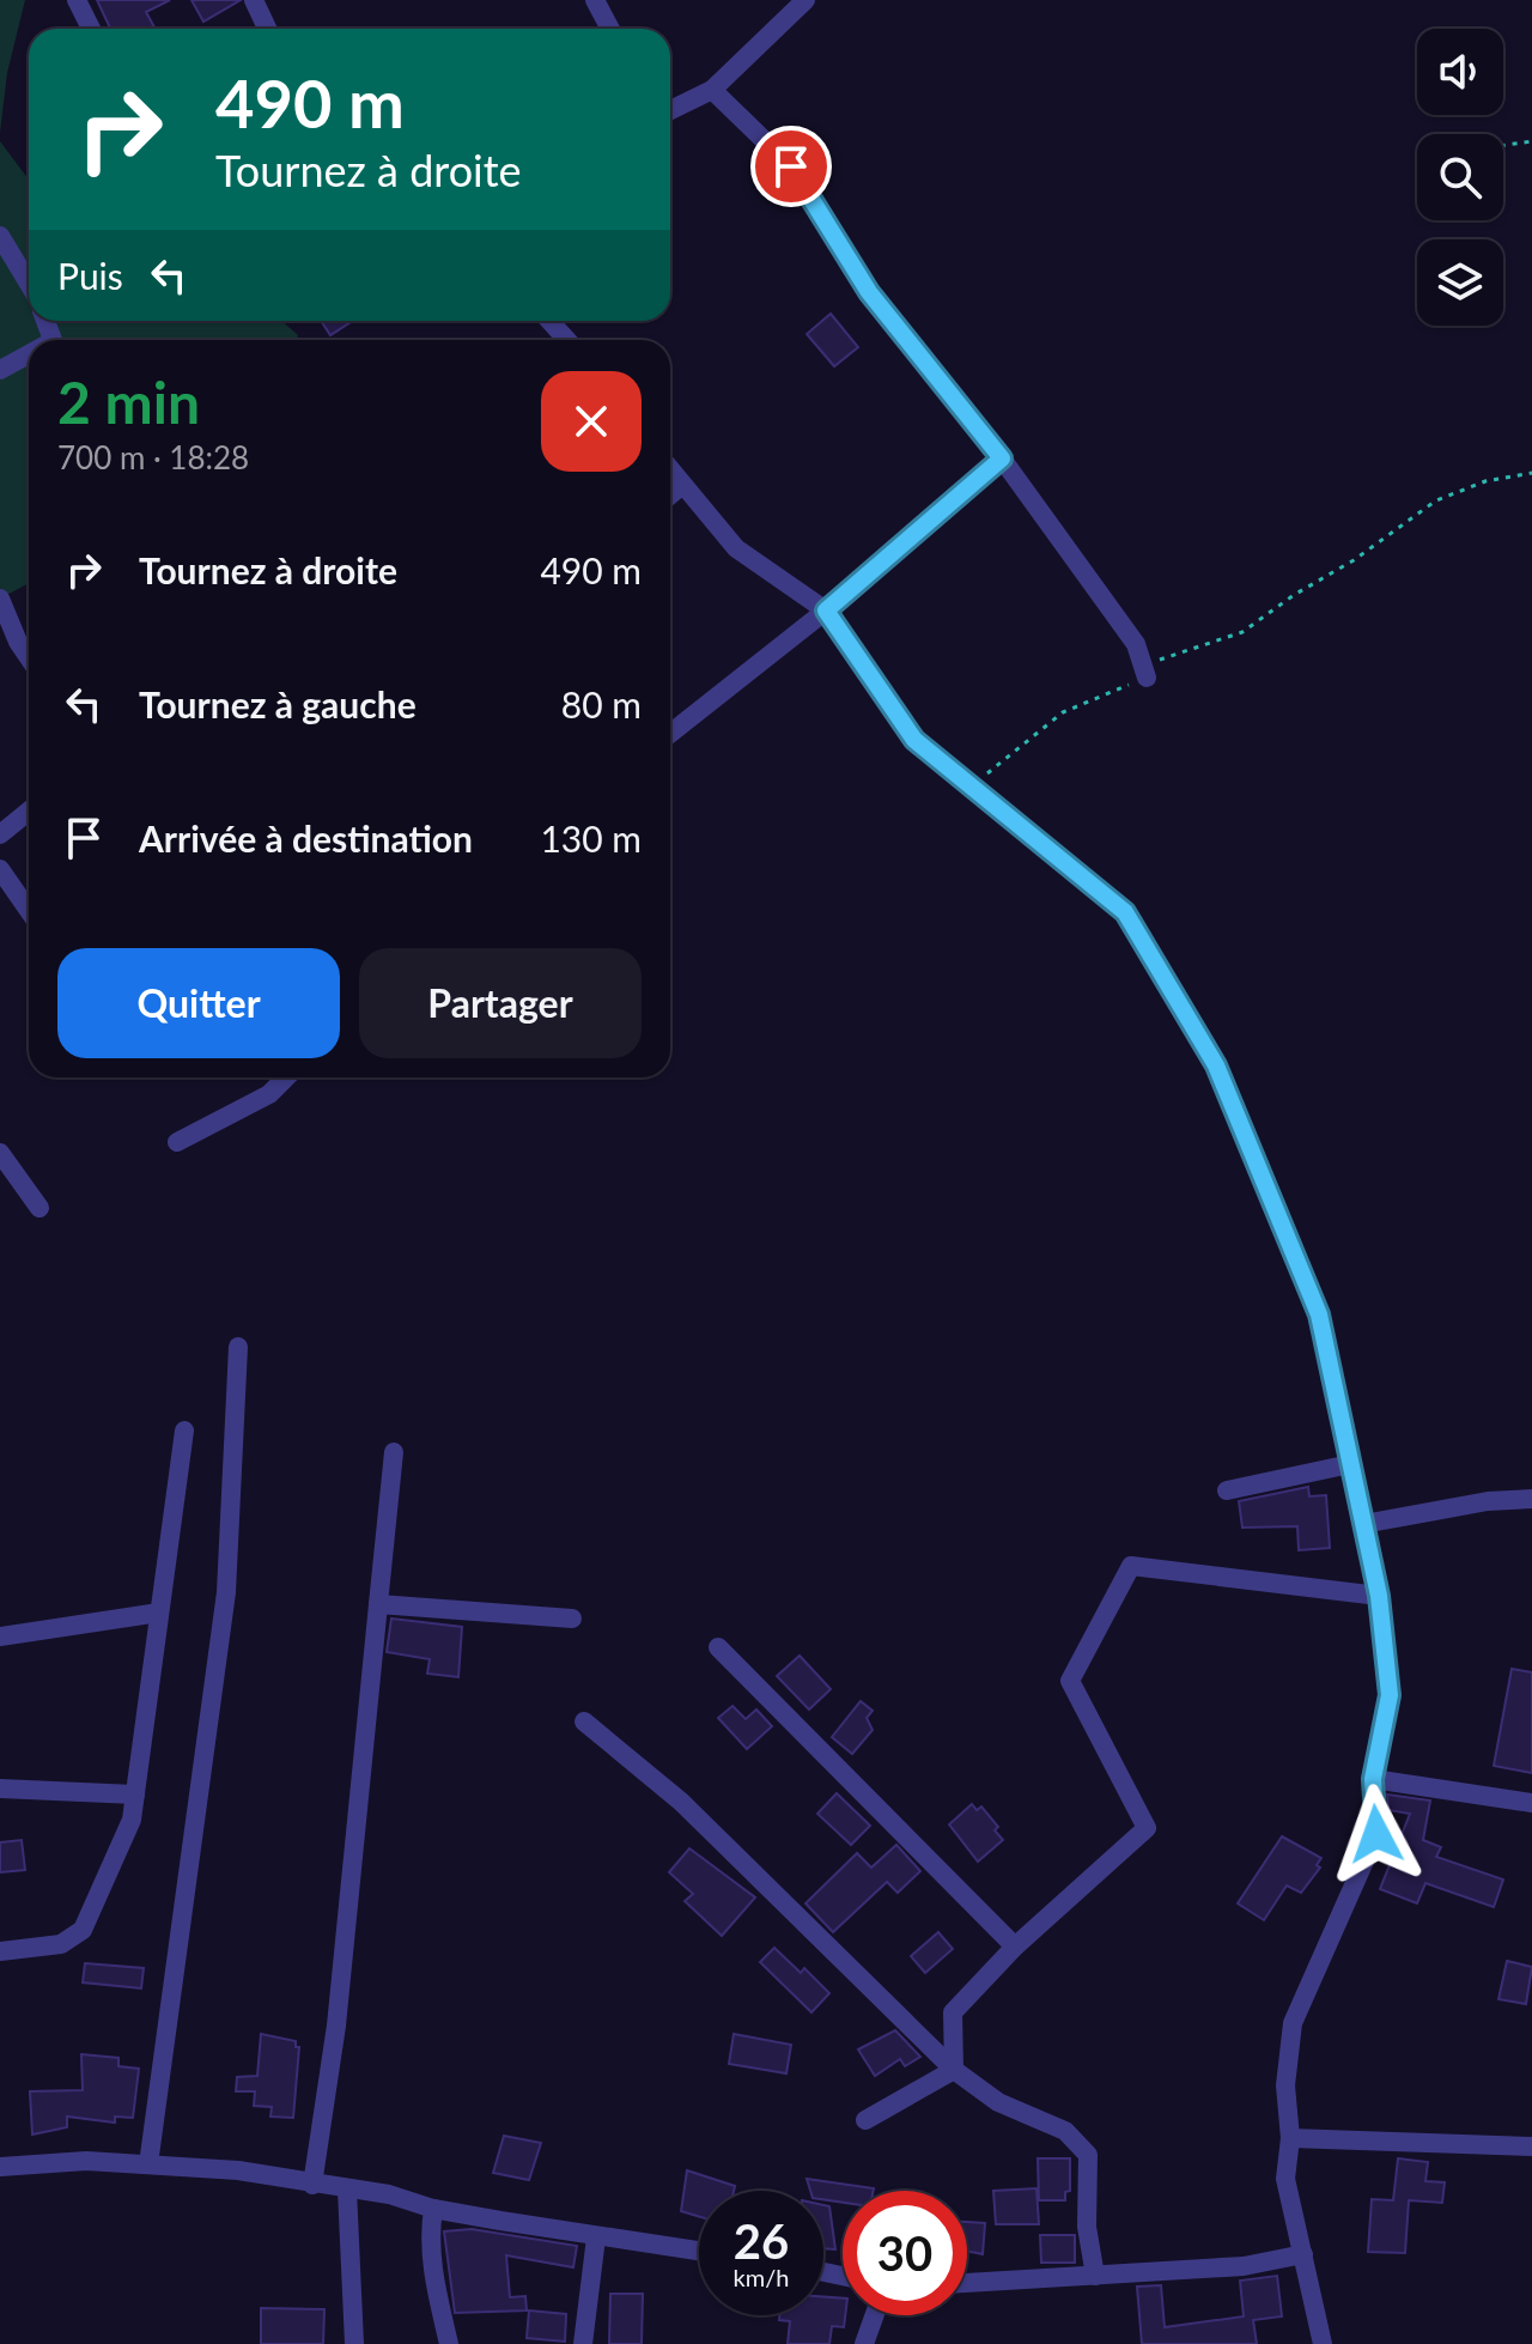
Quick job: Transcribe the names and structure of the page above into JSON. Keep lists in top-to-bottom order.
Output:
{
  "page": {
    "turn": ["490 m", "Tournez à droite"],
    "then": "Puis",
    "heading": ["2 min", "700 m · 18:28"],
    "list": [
      {
        "name": "Tournez à droite",
        "value": "490 m"
      },
      {
        "name": "Tournez à gauche",
        "value": "80 m"
      },
      {
        "name": "Arrivée à destination",
        "value": "130 m"
      }
    ],
    "buttons": ["Quitter", "Partager"],
    "speed": "26 km/h",
    "limit": "30"
  }
}
